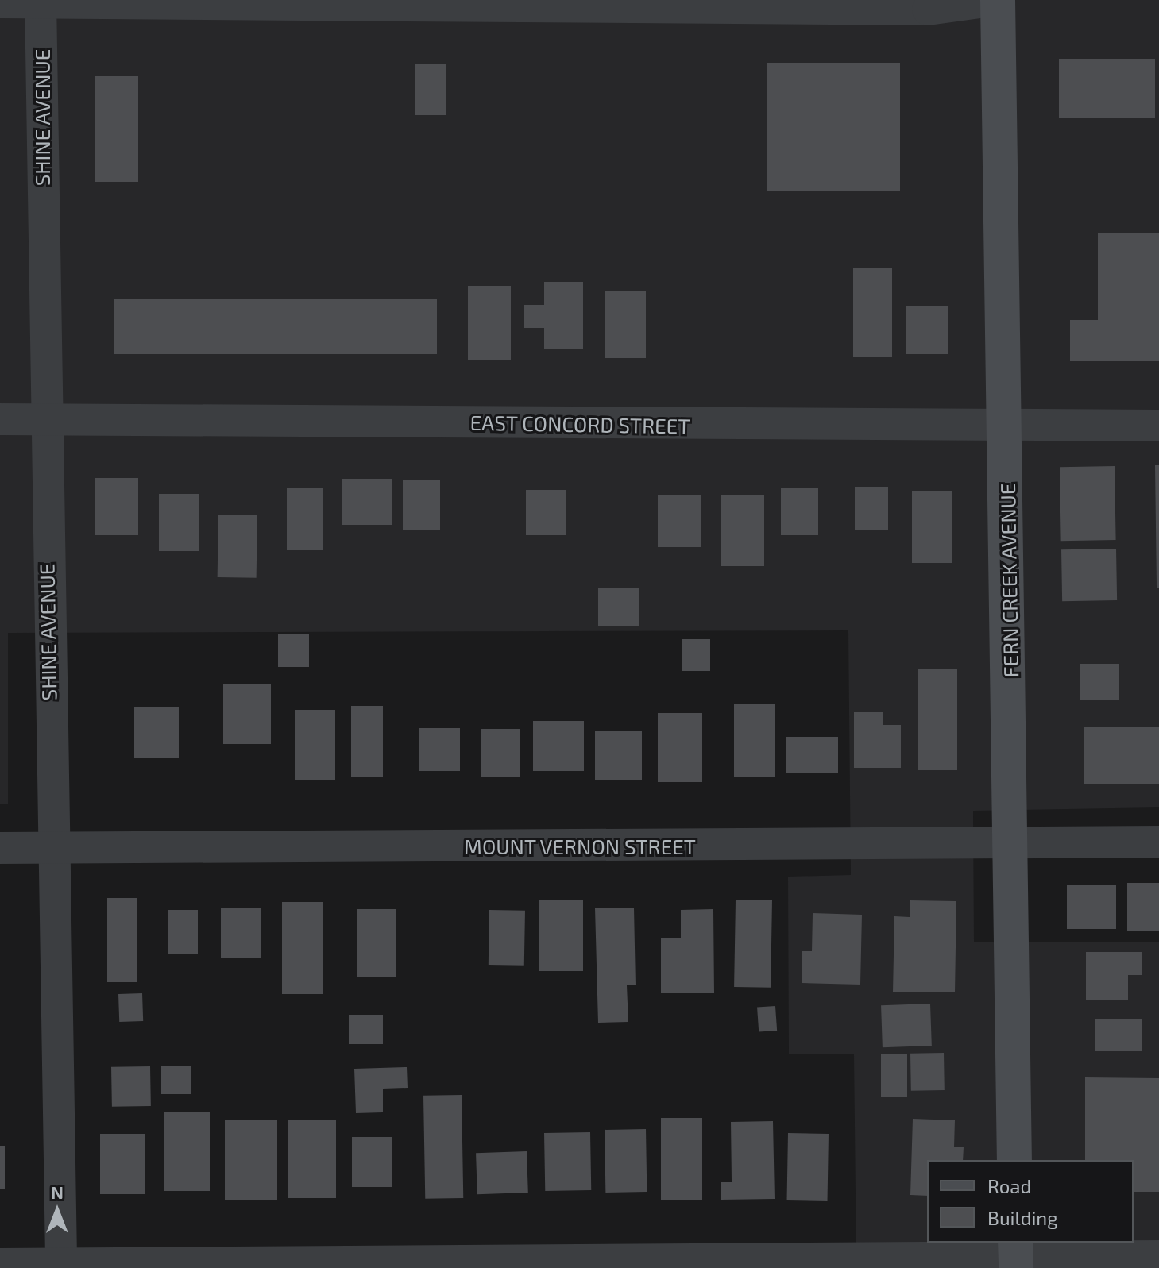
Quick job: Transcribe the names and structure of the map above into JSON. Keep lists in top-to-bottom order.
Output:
{
  "streets": {
    "street": [
      "SHINE AVENUE",
      "EAST CONCORD STREET",
      "FERN CREEK AVENUE",
      "MOUNT VERNON STREET"
    ]
  },
  "crossings": [
    ["SHINE AVENUE", "EAST CONCORD STREET"],
    ["SHINE AVENUE", "MOUNT VERNON STREET"],
    ["EAST CONCORD STREET", "FERN CREEK AVENUE"],
    ["FERN CREEK AVENUE", "MOUNT VERNON STREET"]
  ],
  "legend": ["Road", "Building"],
  "north": "top"
}
